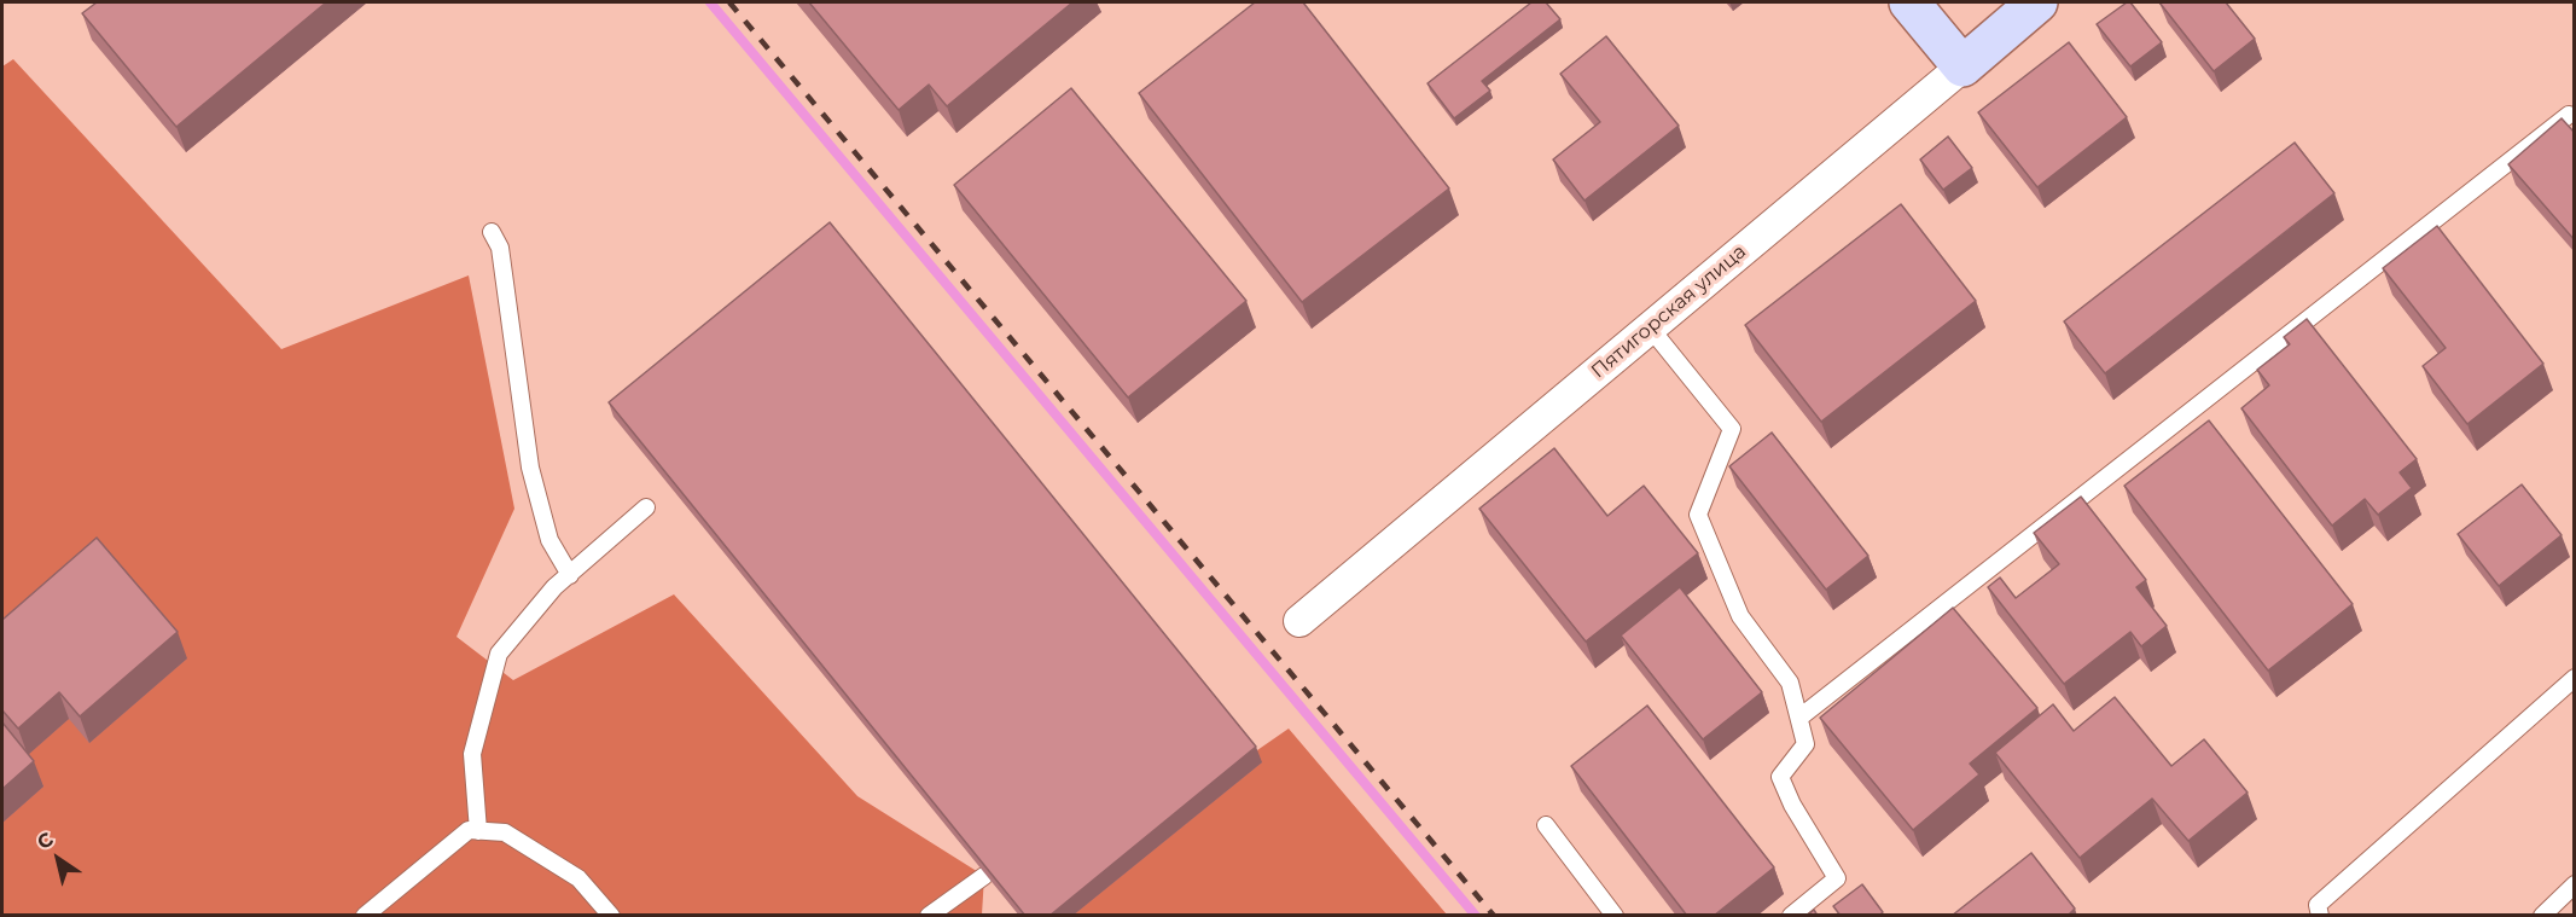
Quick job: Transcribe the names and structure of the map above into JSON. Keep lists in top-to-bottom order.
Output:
{
  "streets": {
    "street": ["Пятигорская улица"]
  },
  "north": "top left"
}
